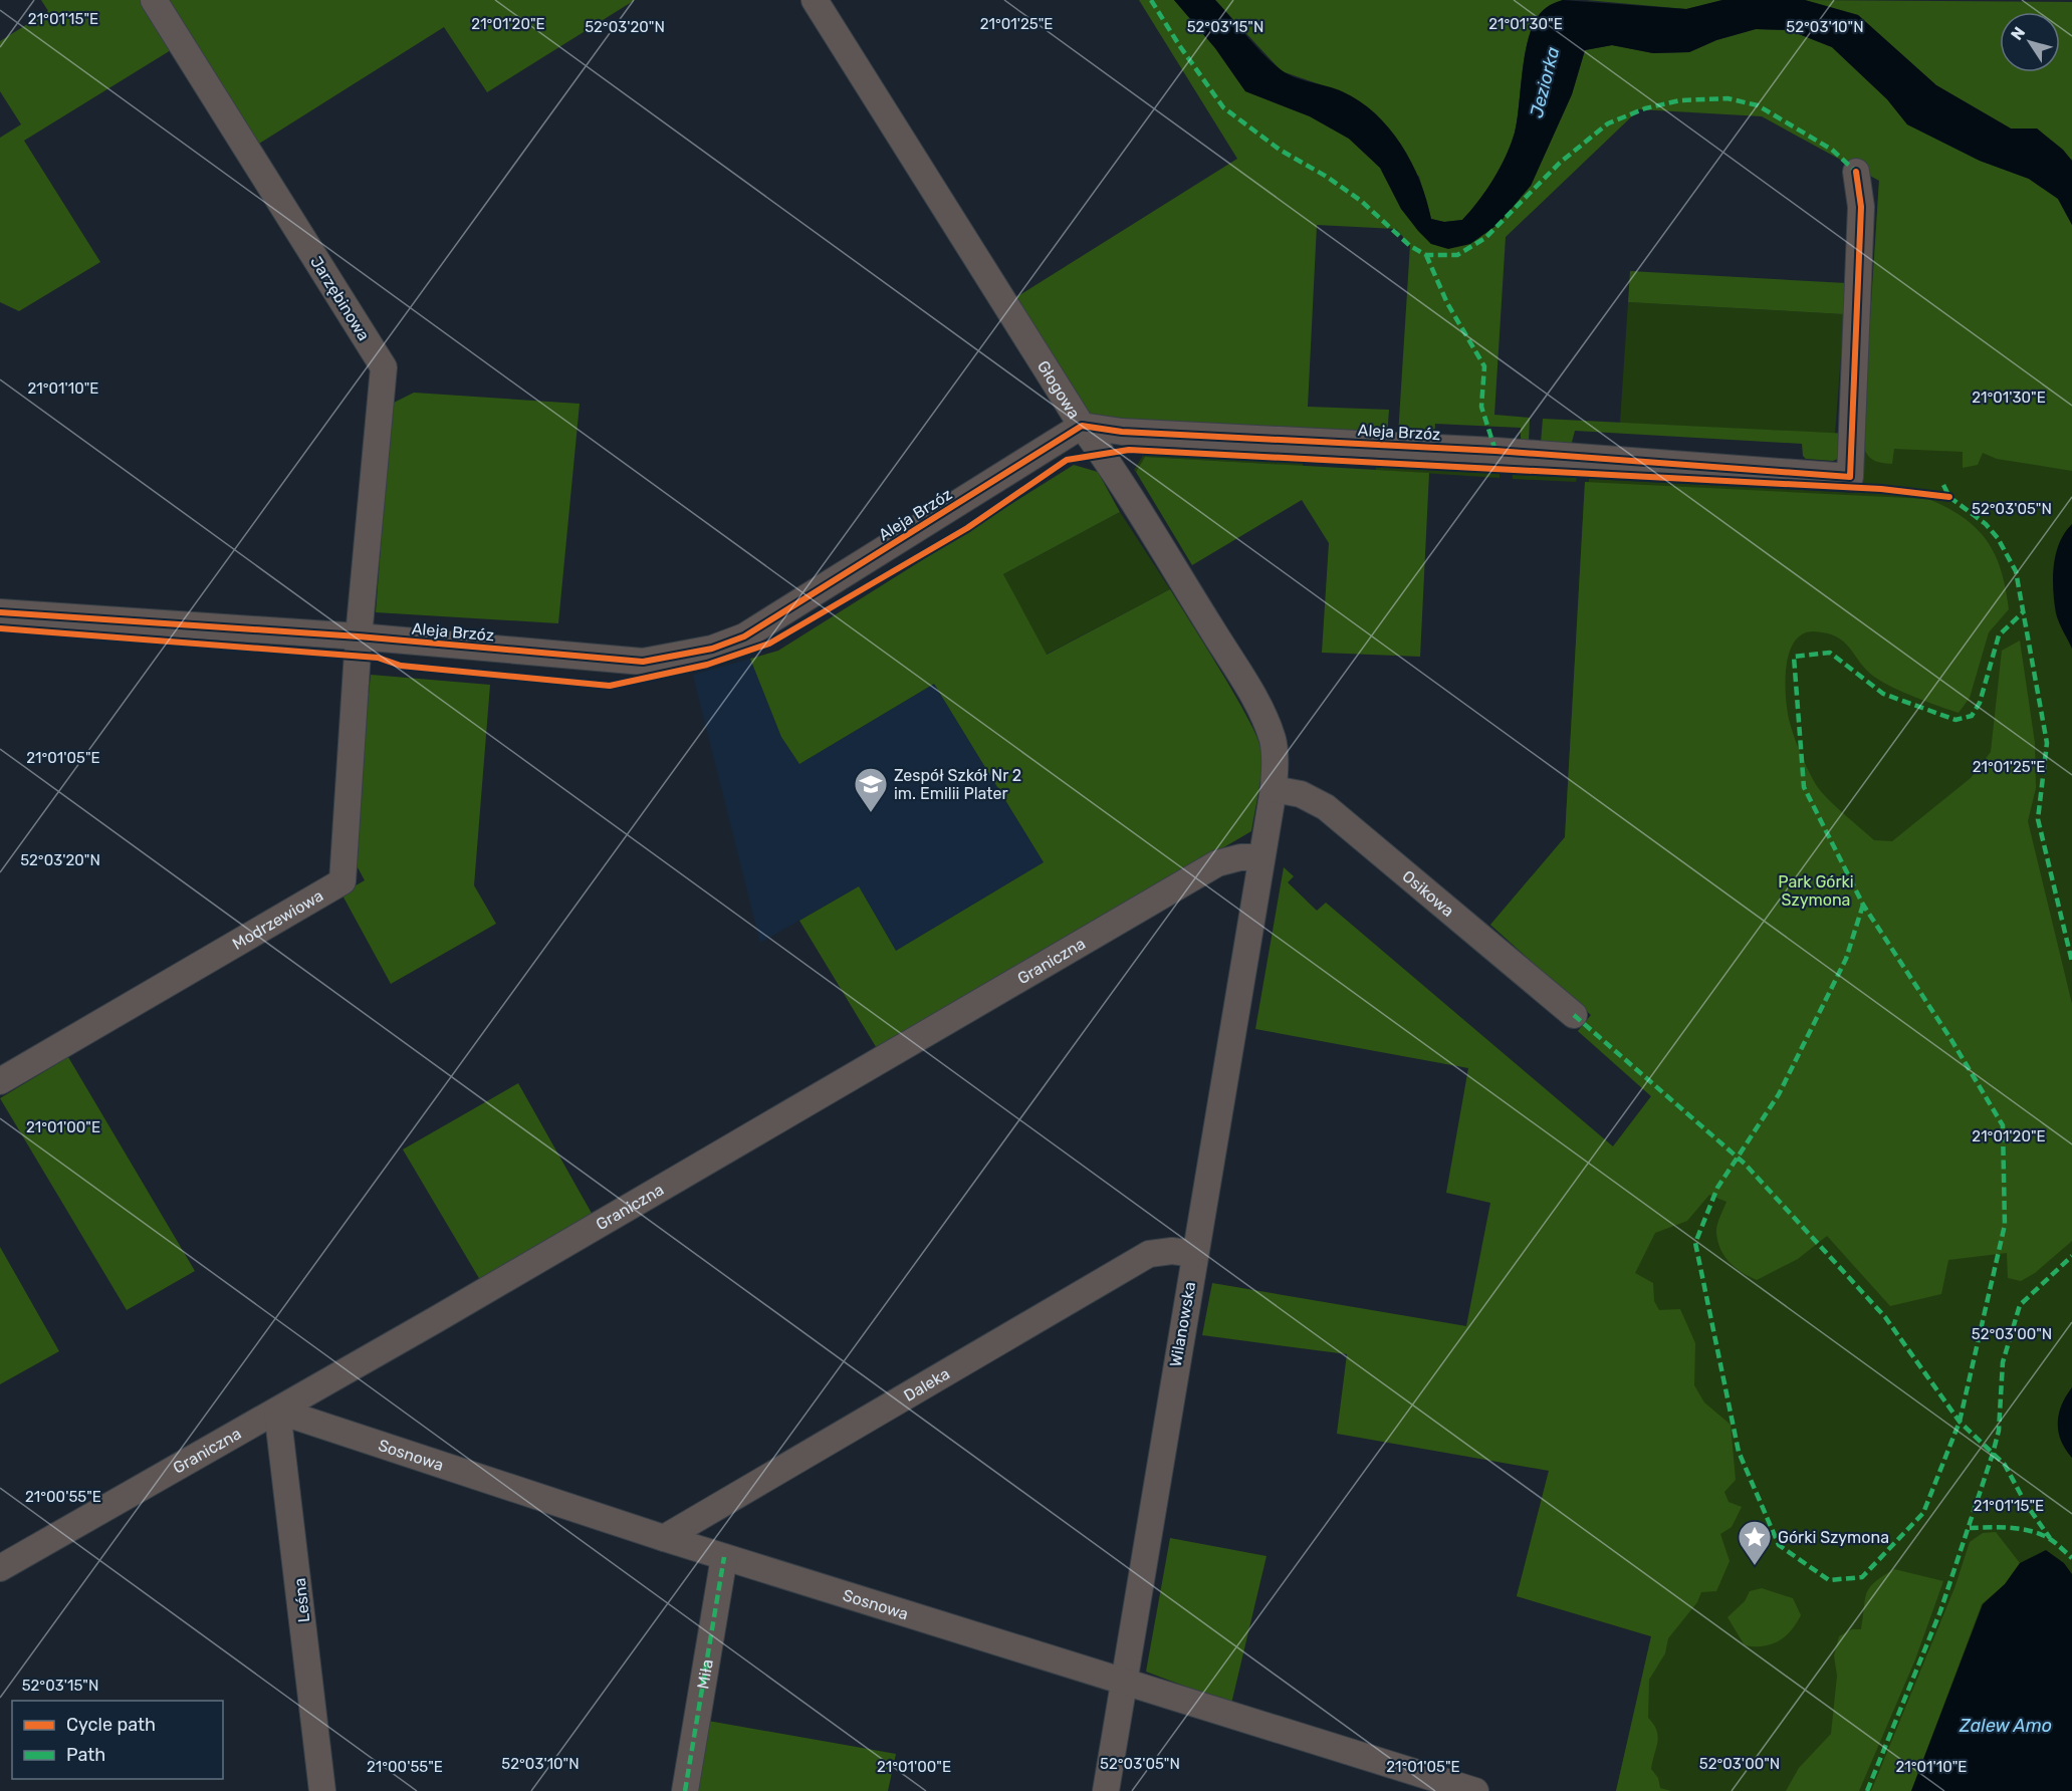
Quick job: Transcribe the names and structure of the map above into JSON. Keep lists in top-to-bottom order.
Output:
{
  "streets": {
    "street": [
      "Jarzębinowa",
      "Głogowa",
      "Aleja Brzóz",
      "Osikowa",
      "Modrzewiowa",
      "Graniczna",
      "Wilanowska",
      "Daleka",
      "Sosnowa",
      "Leśna",
      "Miła"
    ]
  },
  "crossings": [
    ["Jarzębinowa", "Aleja Brzóz"],
    ["Jarzębinowa", "Modrzewiowa"],
    ["Głogowa", "Aleja Brzóz"],
    ["Głogowa", "Osikowa"],
    ["Głogowa", "Graniczna"],
    ["Głogowa", "Wilanowska"],
    ["Aleja Brzóz", "Modrzewiowa"],
    ["Graniczna", "Wilanowska"],
    ["Graniczna", "Sosnowa"],
    ["Graniczna", "Leśna"],
    ["Wilanowska", "Daleka"],
    ["Wilanowska", "Sosnowa"],
    ["Daleka", "Sosnowa"],
    ["Sosnowa", "Leśna"],
    ["Sosnowa", "Miła"]
  ],
  "water": ["Jeziorka", "Zalew Amo"],
  "parks": ["Park Górki Szymona"],
  "places": {
    "school or university": ["Zespół Szkół Nr 2 im. Emilii Plater"],
    "place": ["Górki Szymona"]
  },
  "legend": ["Cycle path", "Path"],
  "north": "top left",
  "coordinates": [
    "21°01'15\"E",
    "21°01'20\"E",
    "21°01'25\"E",
    "21°01'30\"E",
    "52°03'20\"N",
    "52°03'15\"N",
    "52°03'10\"N",
    "21°01'10\"E",
    "52°03'05\"N",
    "21°01'05\"E",
    "21°01'00\"E",
    "52°03'00\"N",
    "21°00'55\"E"
  ]
}
